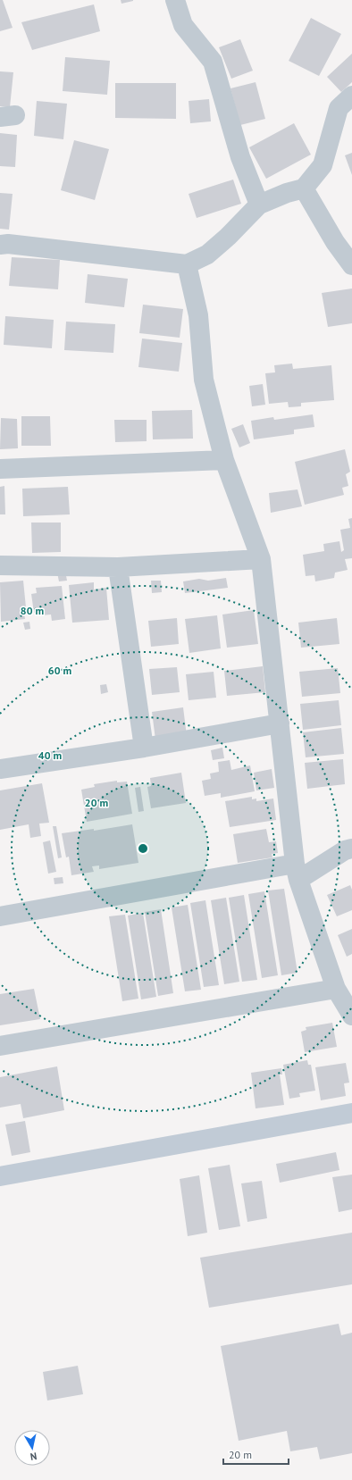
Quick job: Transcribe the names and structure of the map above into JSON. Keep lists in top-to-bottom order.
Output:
{
  "scale_bar": "20 m",
  "north": "bottom",
  "rings": [
    "80 m",
    "60 m",
    "40 m",
    "20 m"
  ]
}
